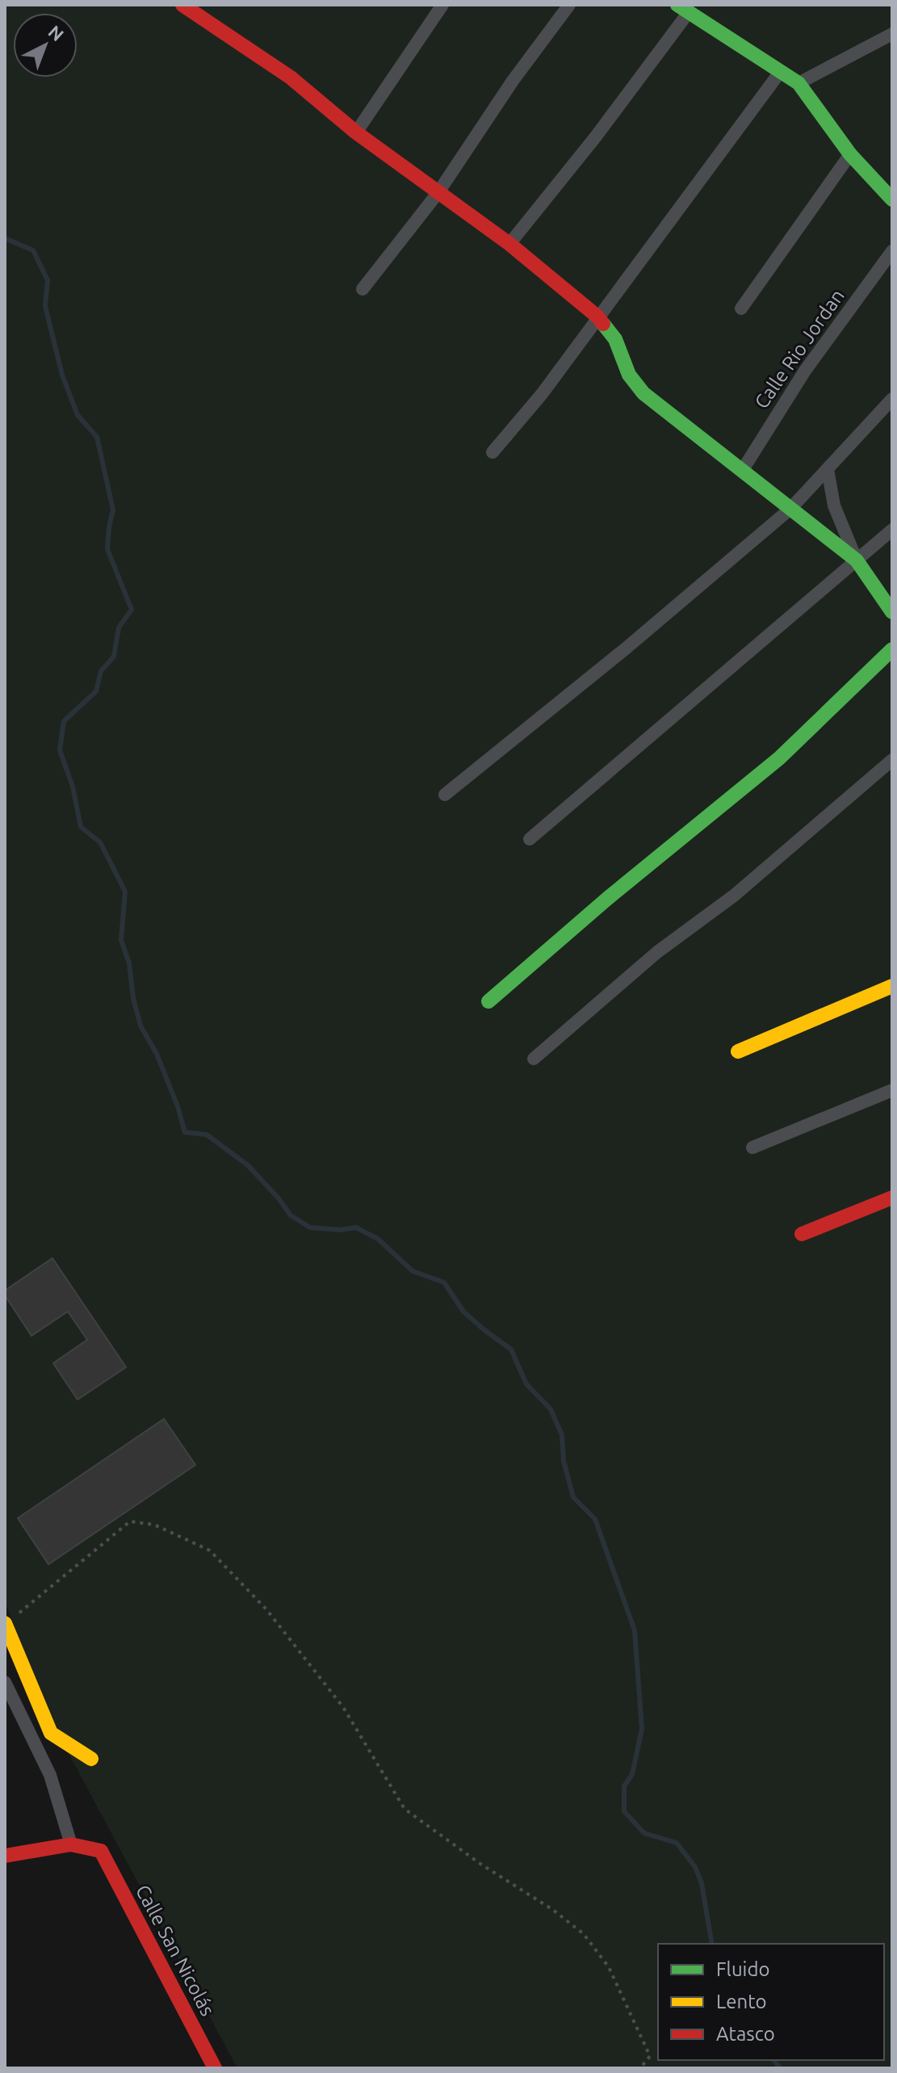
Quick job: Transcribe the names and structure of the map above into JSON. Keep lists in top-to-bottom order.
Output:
{
  "streets": {
    "street": ["Calle Rio Jordan", "Calle San Nicolás"]
  },
  "legend": ["Fluido", "Lento", "Atasco"],
  "north": "top right"
}
